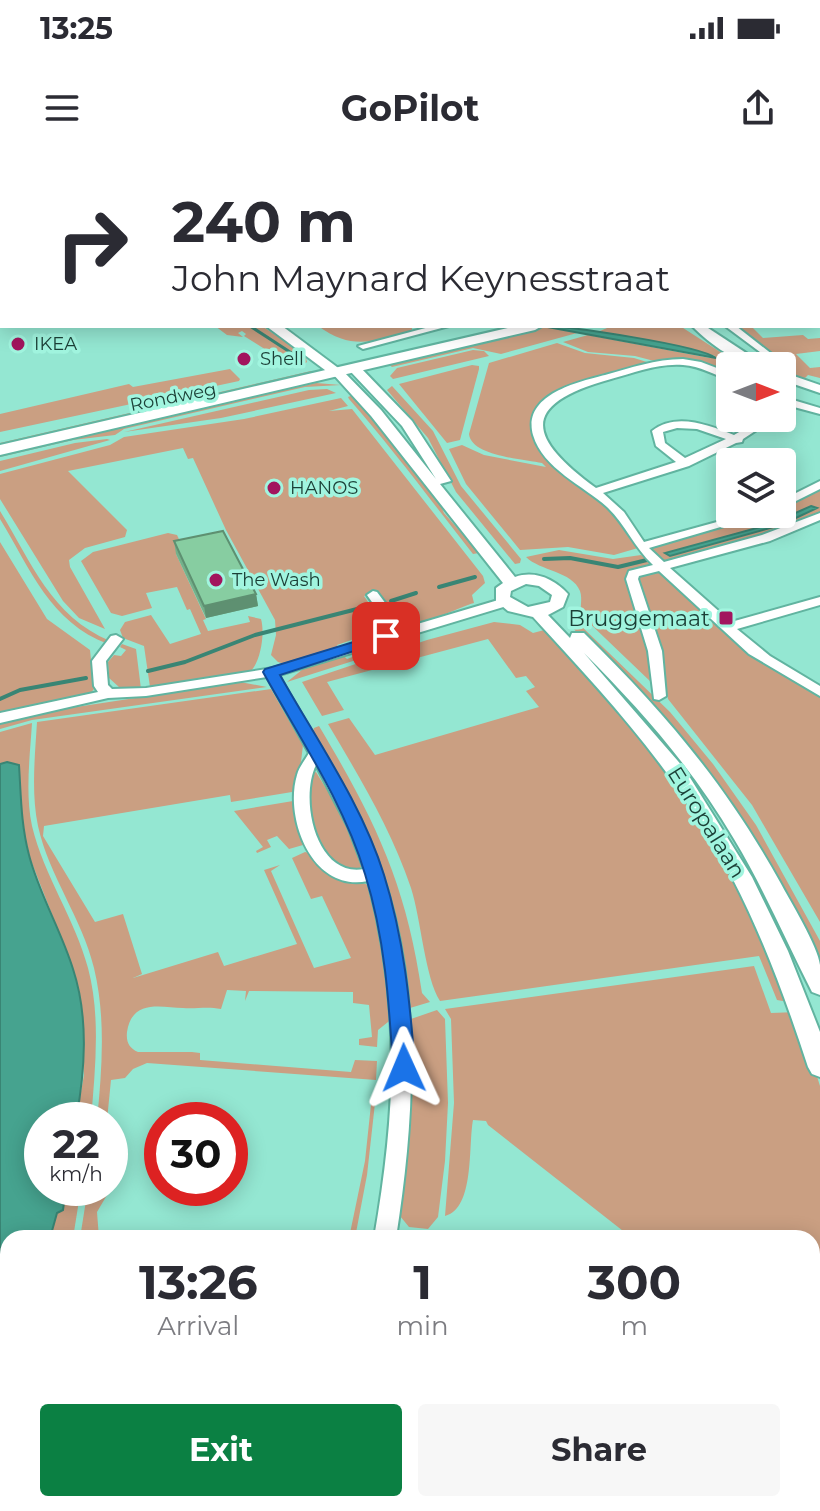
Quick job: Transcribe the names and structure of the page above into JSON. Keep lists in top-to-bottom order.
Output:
{
  "streets": {
    "main road": ["Rondweg"],
    "street": ["Europalaan"]
  },
  "places": {
    "other": [
      "IKEA",
      "Shell",
      "HANOS",
      "The Wash"
    ],
    "transit": ["Bruggemaat"]
  },
  "north": "right",
  "page": {
    "status": "13:25",
    "header": "GoPilot",
    "turn": ["240 m", "John Maynard Keynesstraat"],
    "speed": "22 km/h",
    "limit": "30",
    "eta": [
      "13:26",
      "Arrival",
      "1",
      "min",
      "300",
      "m"
    ],
    "buttons": ["Exit", "Share"]
  }
}
